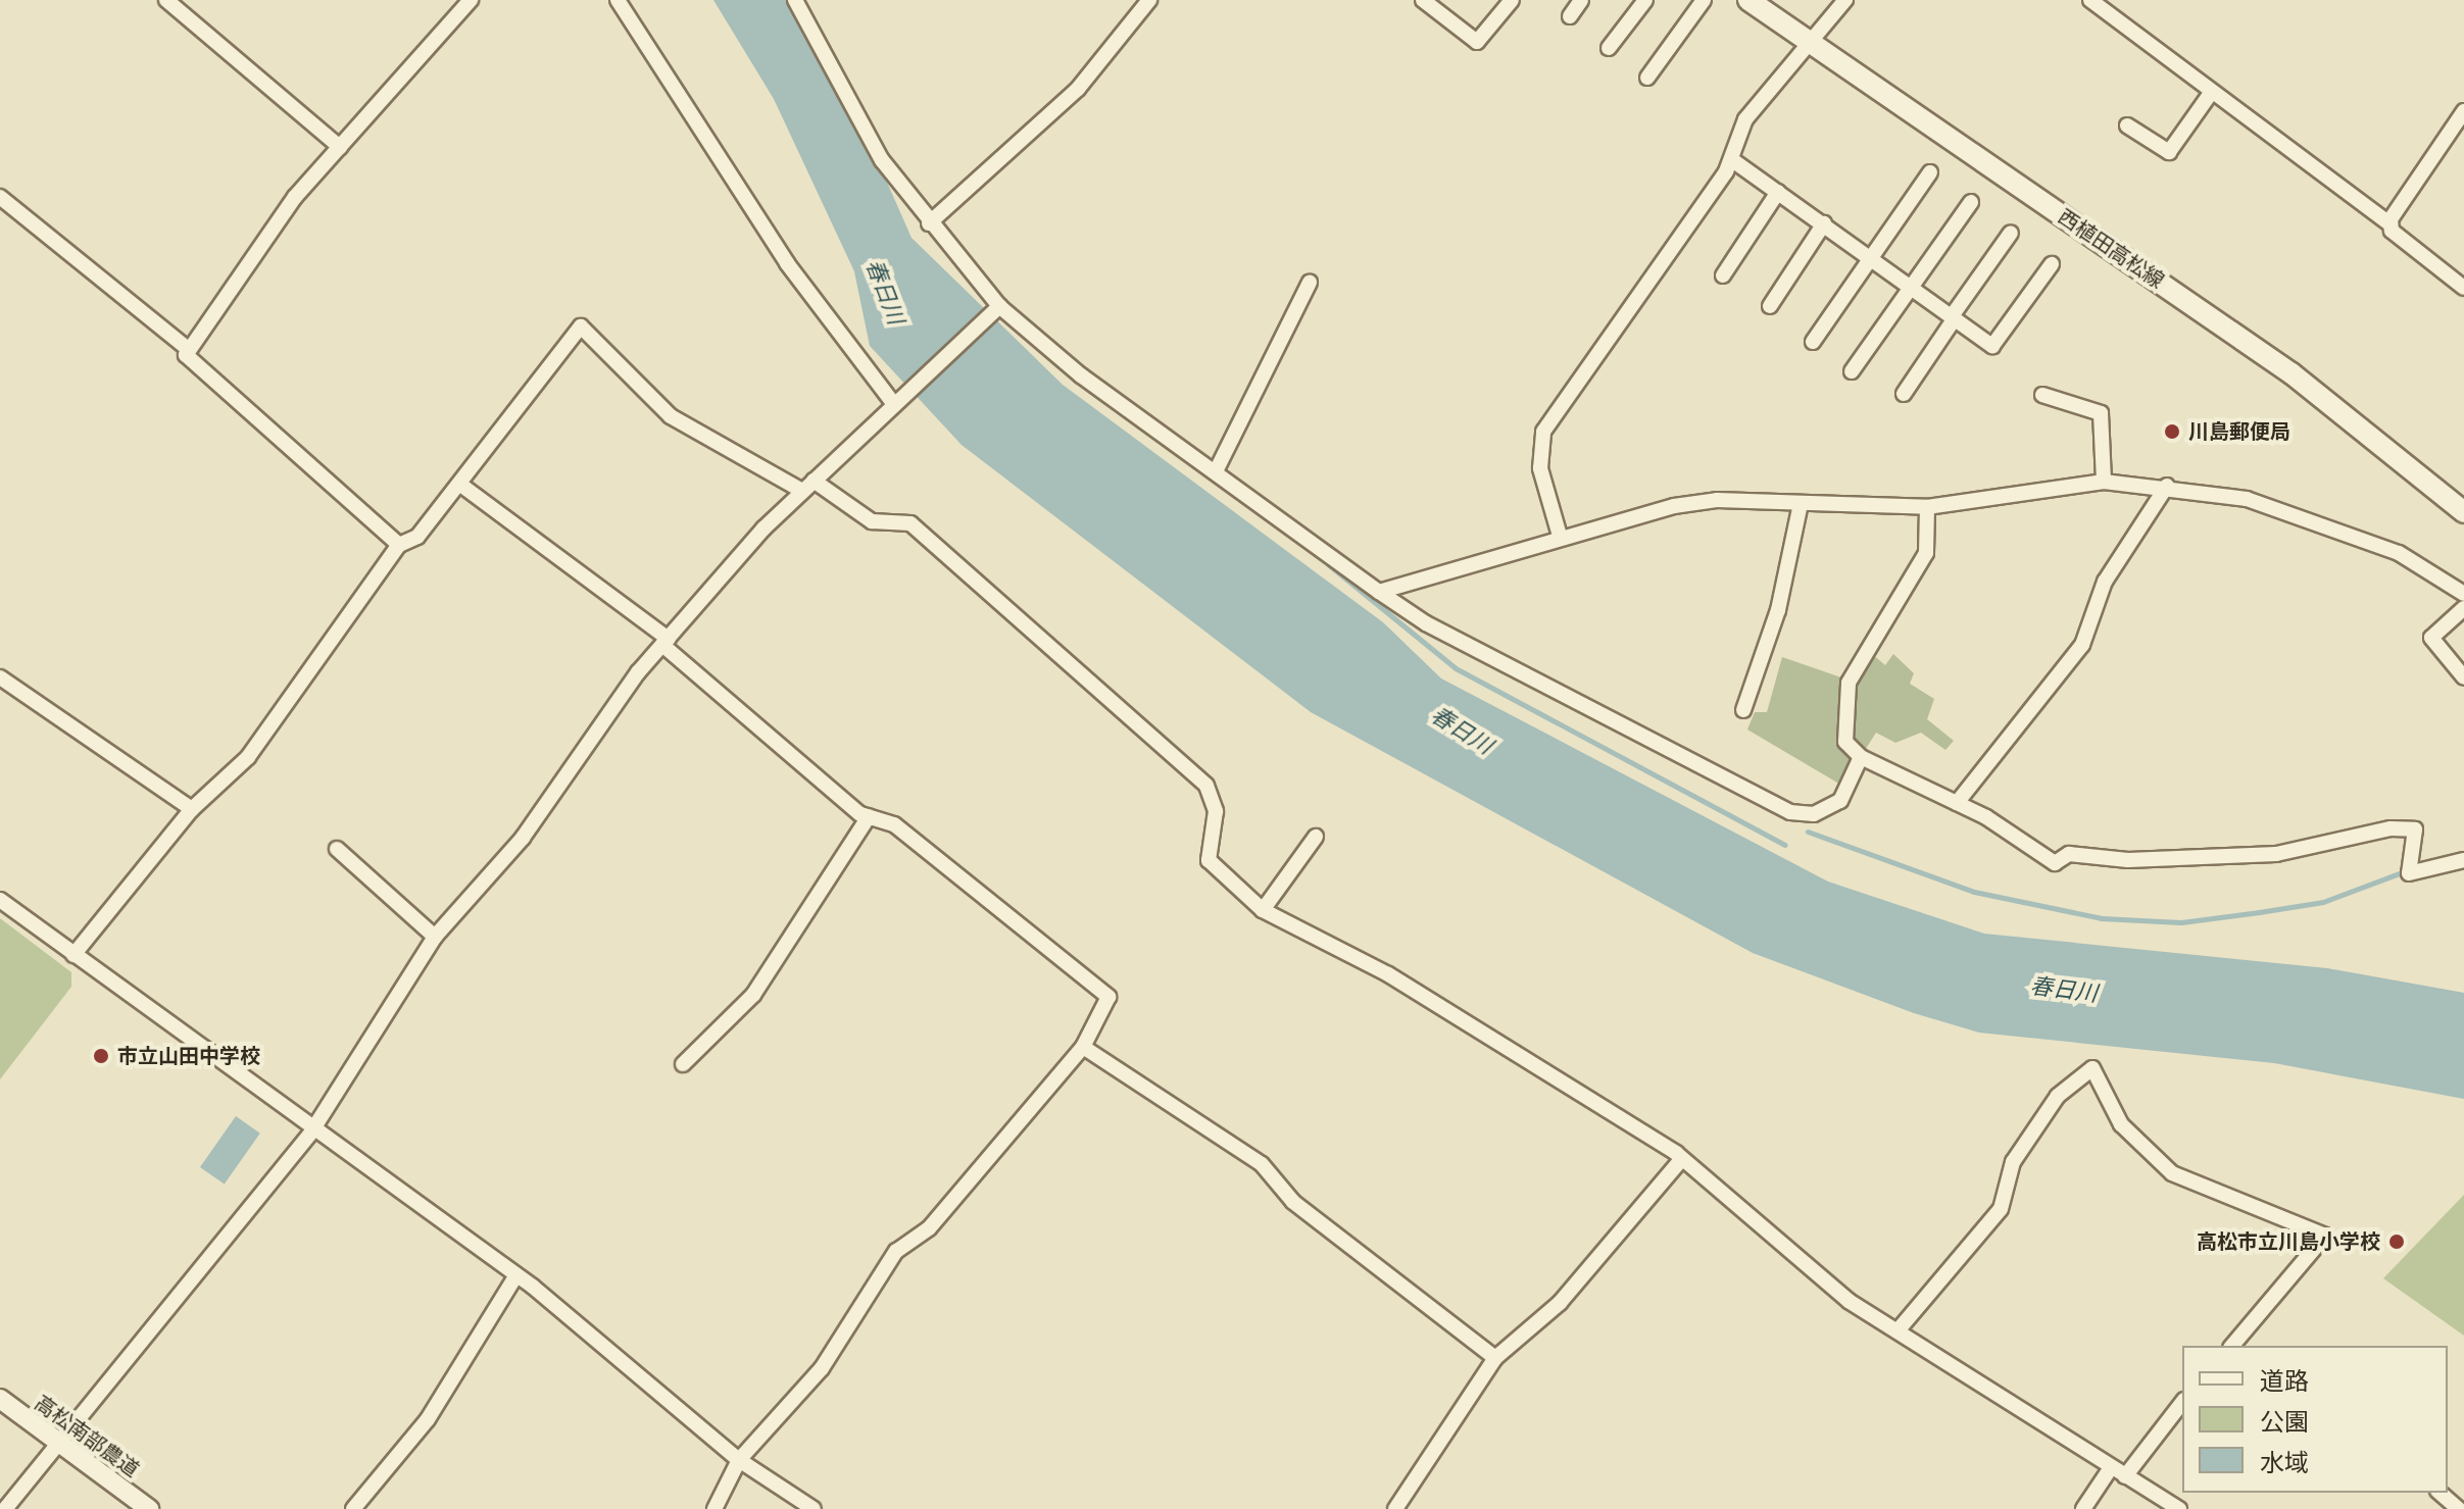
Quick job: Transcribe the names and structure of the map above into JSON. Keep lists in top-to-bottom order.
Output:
{
  "streets": {
    "main road": ["西植田高松線"],
    "street": ["高松南部農道"]
  },
  "water": ["春日川"],
  "places": ["川島郵便局", "市立山田中学校", "高松市立川島小学校"],
  "legend": ["道路", "公園", "水域"]
}
